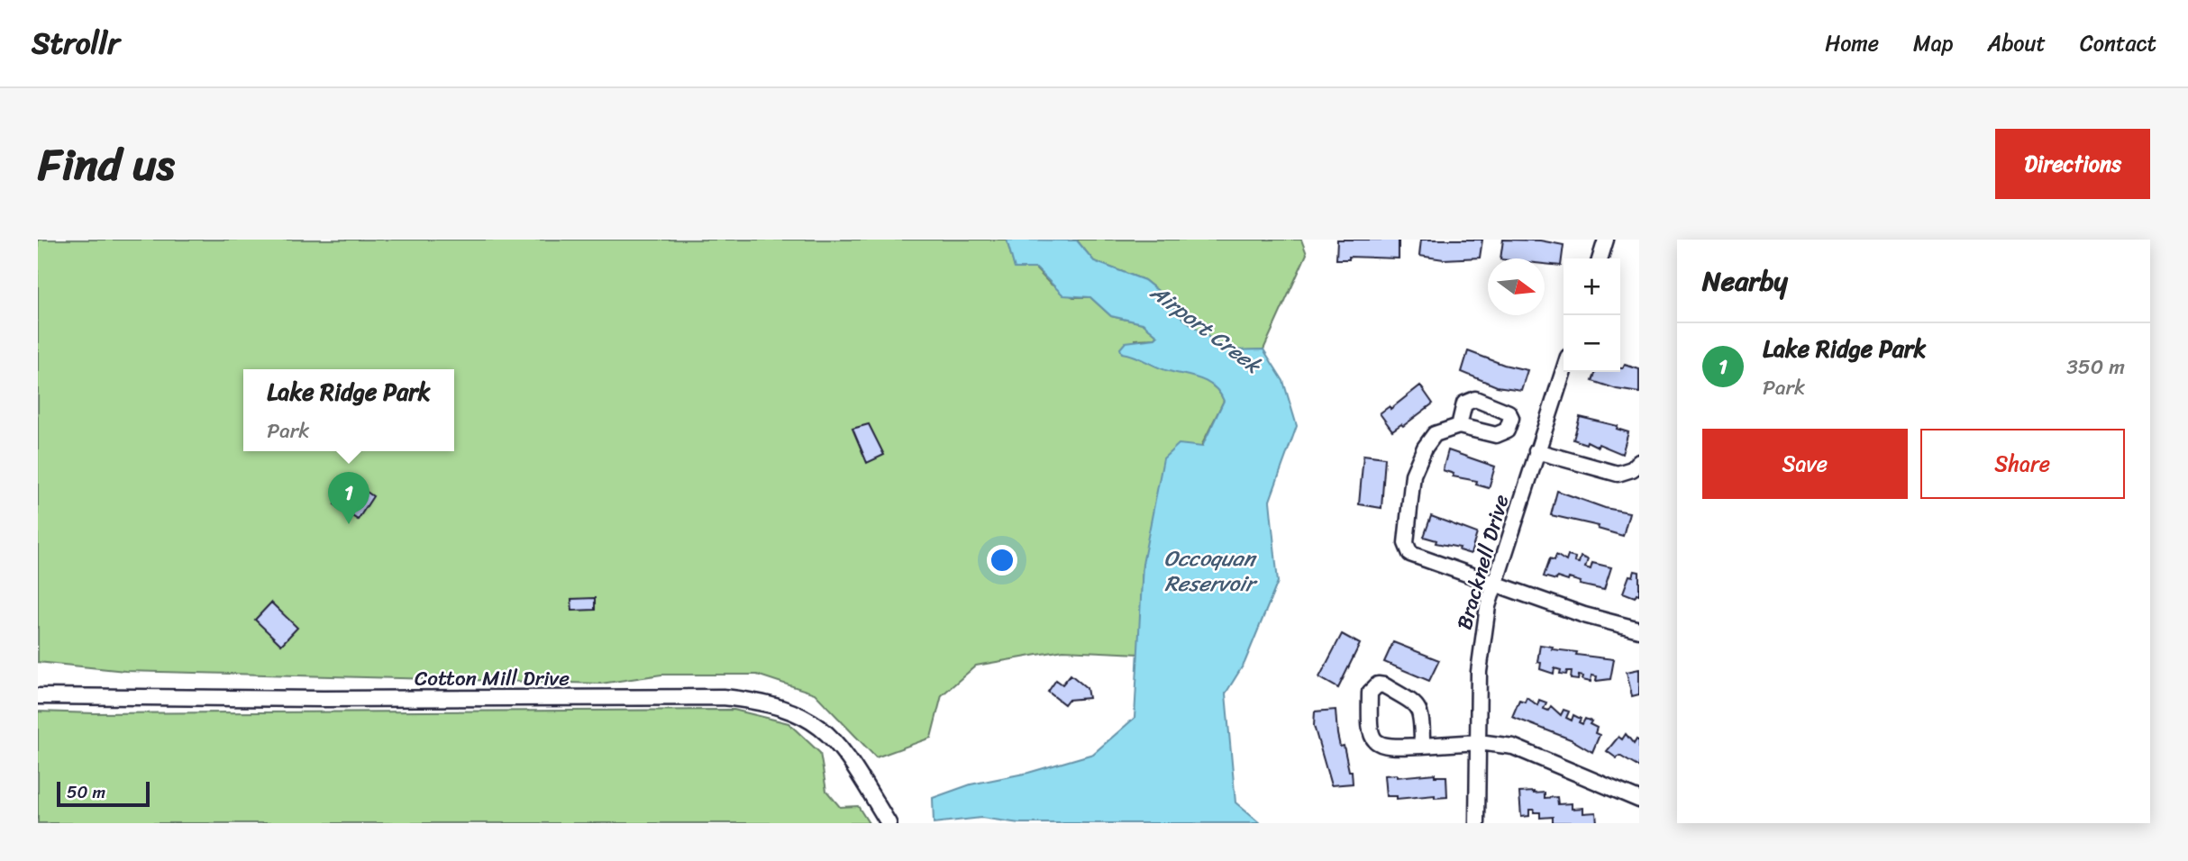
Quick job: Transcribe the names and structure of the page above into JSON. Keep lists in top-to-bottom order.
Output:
{
  "streets": {
    "street": ["Bracknell Drive", "Cotton Mill Drive"]
  },
  "water": ["Airport Creek", "Occoquan Reservoir"],
  "scale_bar": "50 m",
  "north": "right",
  "page": {
    "header": "Strollr",
    "nav": [
      "Home",
      "Map",
      "About",
      "Contact"
    ],
    "title": "Find us",
    "buttons": [
      "Directions",
      ["Save", "Share"]
    ],
    "heading": "Nearby",
    "map_buttons": ["+", "−"],
    "list": [
      {
        "mark": "1",
        "name": "Lake Ridge Park",
        "note": "Park",
        "value": "350 m"
      }
    ],
    "popup": ["Lake Ridge Park", "Park"],
    "pins": "1",
    "scale": "50 m"
  }
}
